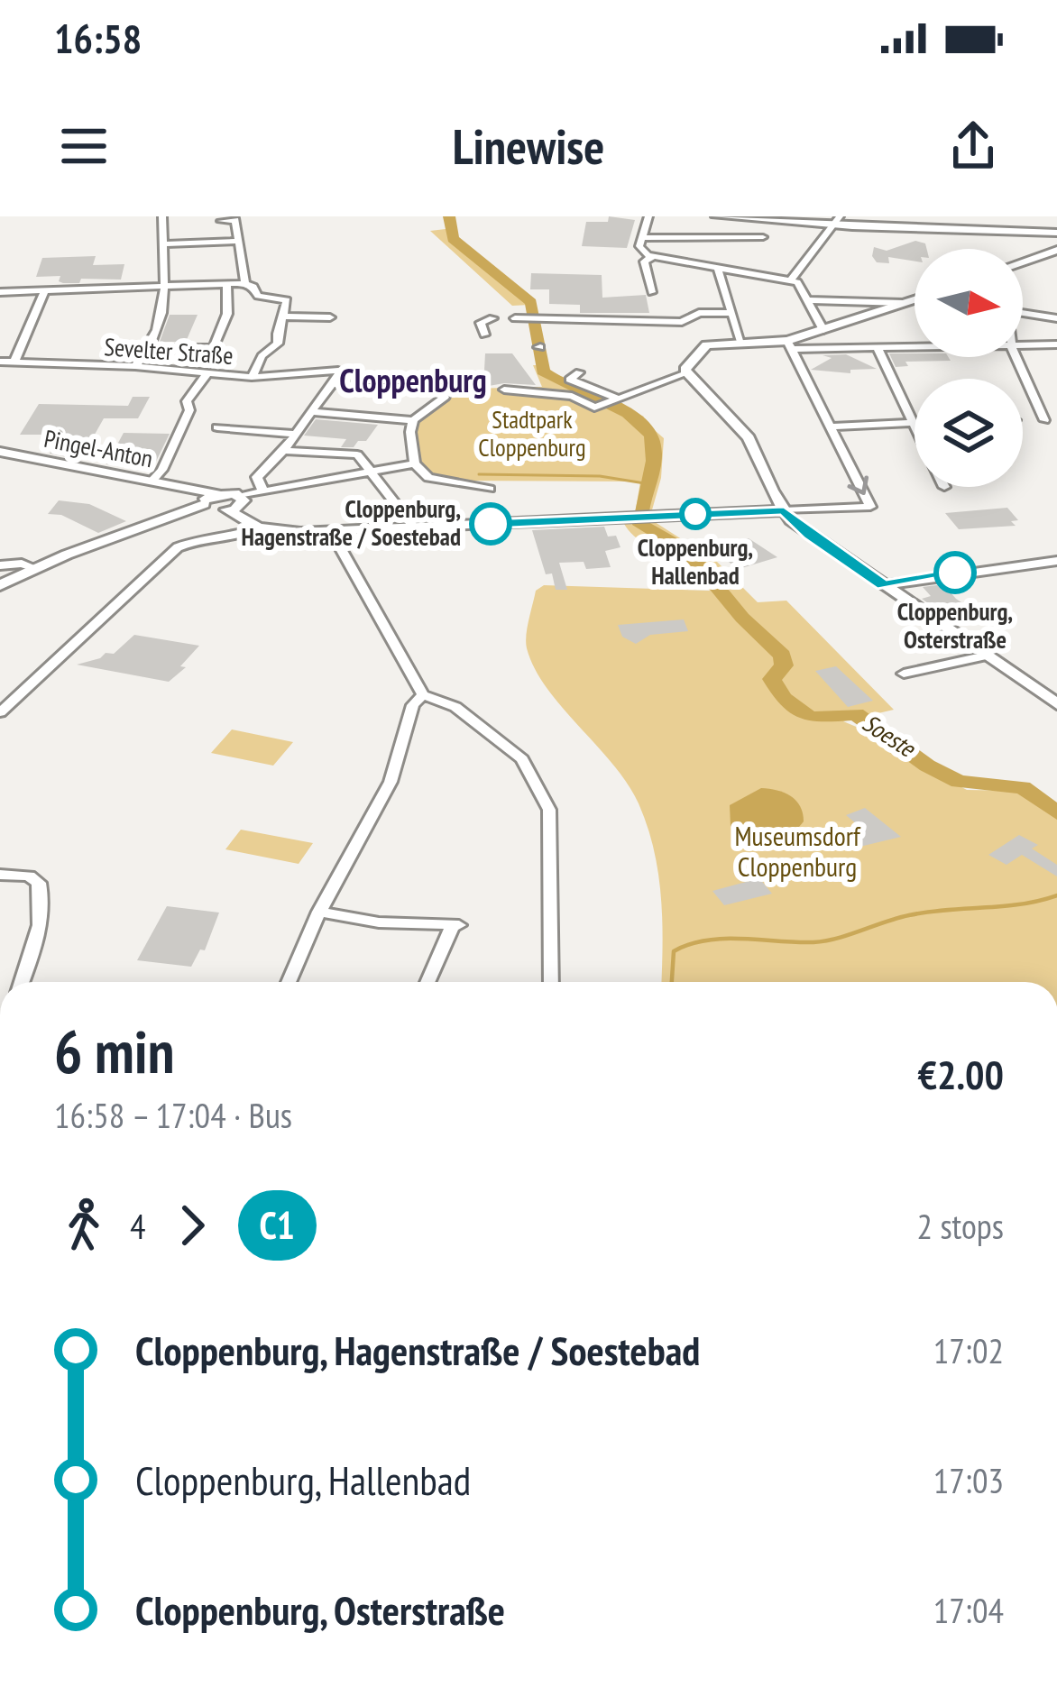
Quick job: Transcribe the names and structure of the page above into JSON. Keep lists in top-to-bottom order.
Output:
{
  "streets": {
    "street": ["Sevelter Straße", "Pingel-Anton"]
  },
  "districts": ["Cloppenburg"],
  "water": ["Soeste"],
  "parks": ["Stadtpark Cloppenburg", "Museumsdorf Cloppenburg"],
  "places": ["Cloppenburg, Hallenbad", "Cloppenburg, Hagenstraße / Soestebad", "Cloppenburg, Osterstraße"],
  "lines": ["bus line C1"],
  "north": "right",
  "page": {
    "status": "16:58",
    "header": "Linewise",
    "heading": ["6 min", "16:58 – 17:04 · Bus", "€2.00"],
    "legs": ["4", "C1", "2 stops"],
    "list": [
      {
        "name": "Cloppenburg, Hagenstraße / Soestebad",
        "value": "17:02"
      },
      {
        "name": "Cloppenburg, Hallenbad",
        "value": "17:03"
      },
      {
        "name": "Cloppenburg, Osterstraße",
        "value": "17:04"
      }
    ]
  }
}
